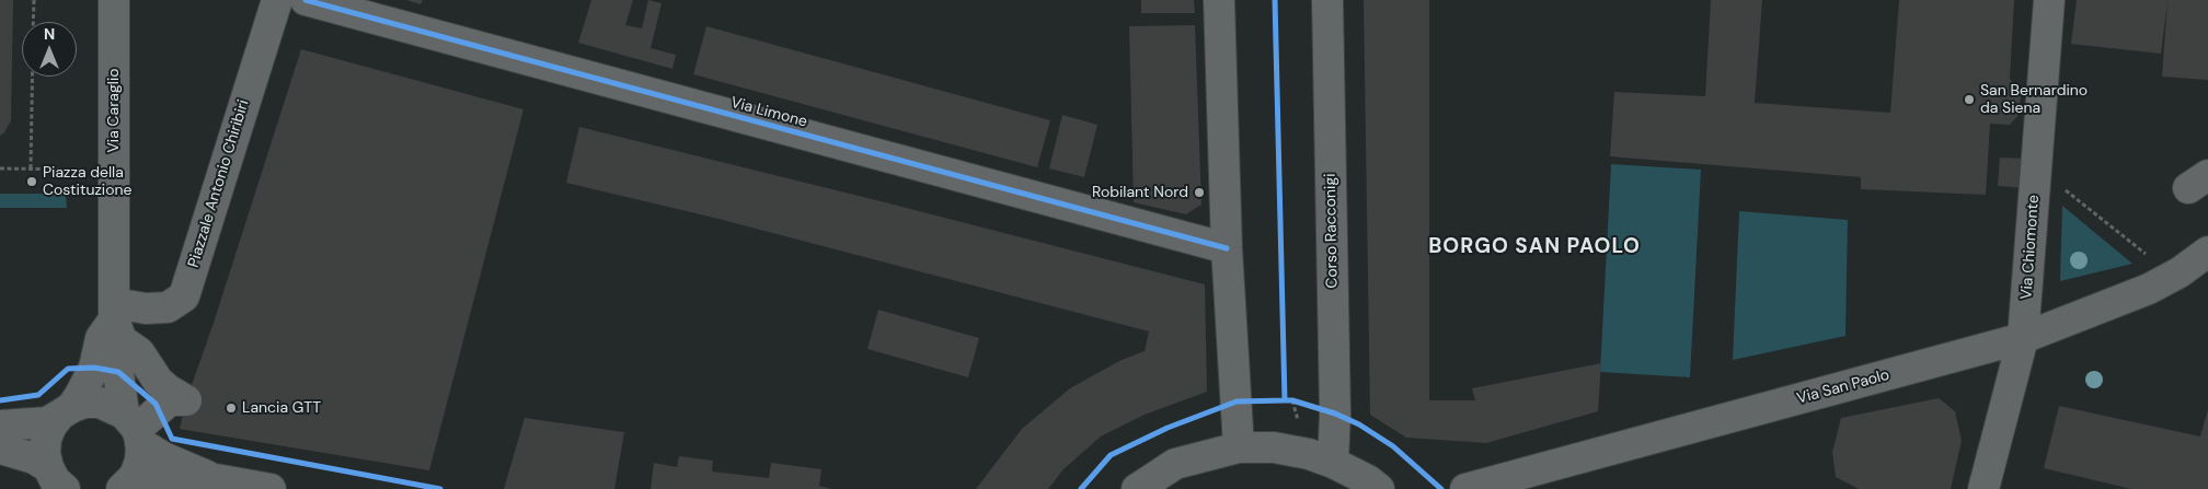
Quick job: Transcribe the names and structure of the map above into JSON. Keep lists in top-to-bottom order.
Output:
{
  "streets": {
    "street": [
      "Via Caraglio",
      "Via Limone",
      "Piazzale Antonio Chiribiri",
      "Corso Racconigi",
      "Via Chiomonte",
      "Via San Paolo"
    ]
  },
  "crossings": [
    ["Via Caraglio", "Piazzale Antonio Chiribiri"],
    ["Via Chiomonte", "Via San Paolo"]
  ],
  "districts": ["BORGO SAN PAOLO"],
  "places": [
    "San Bernardino da Siena",
    "Piazza della Costituzione",
    "Robilant Nord",
    "Lancia GTT"
  ],
  "north": "top"
}
